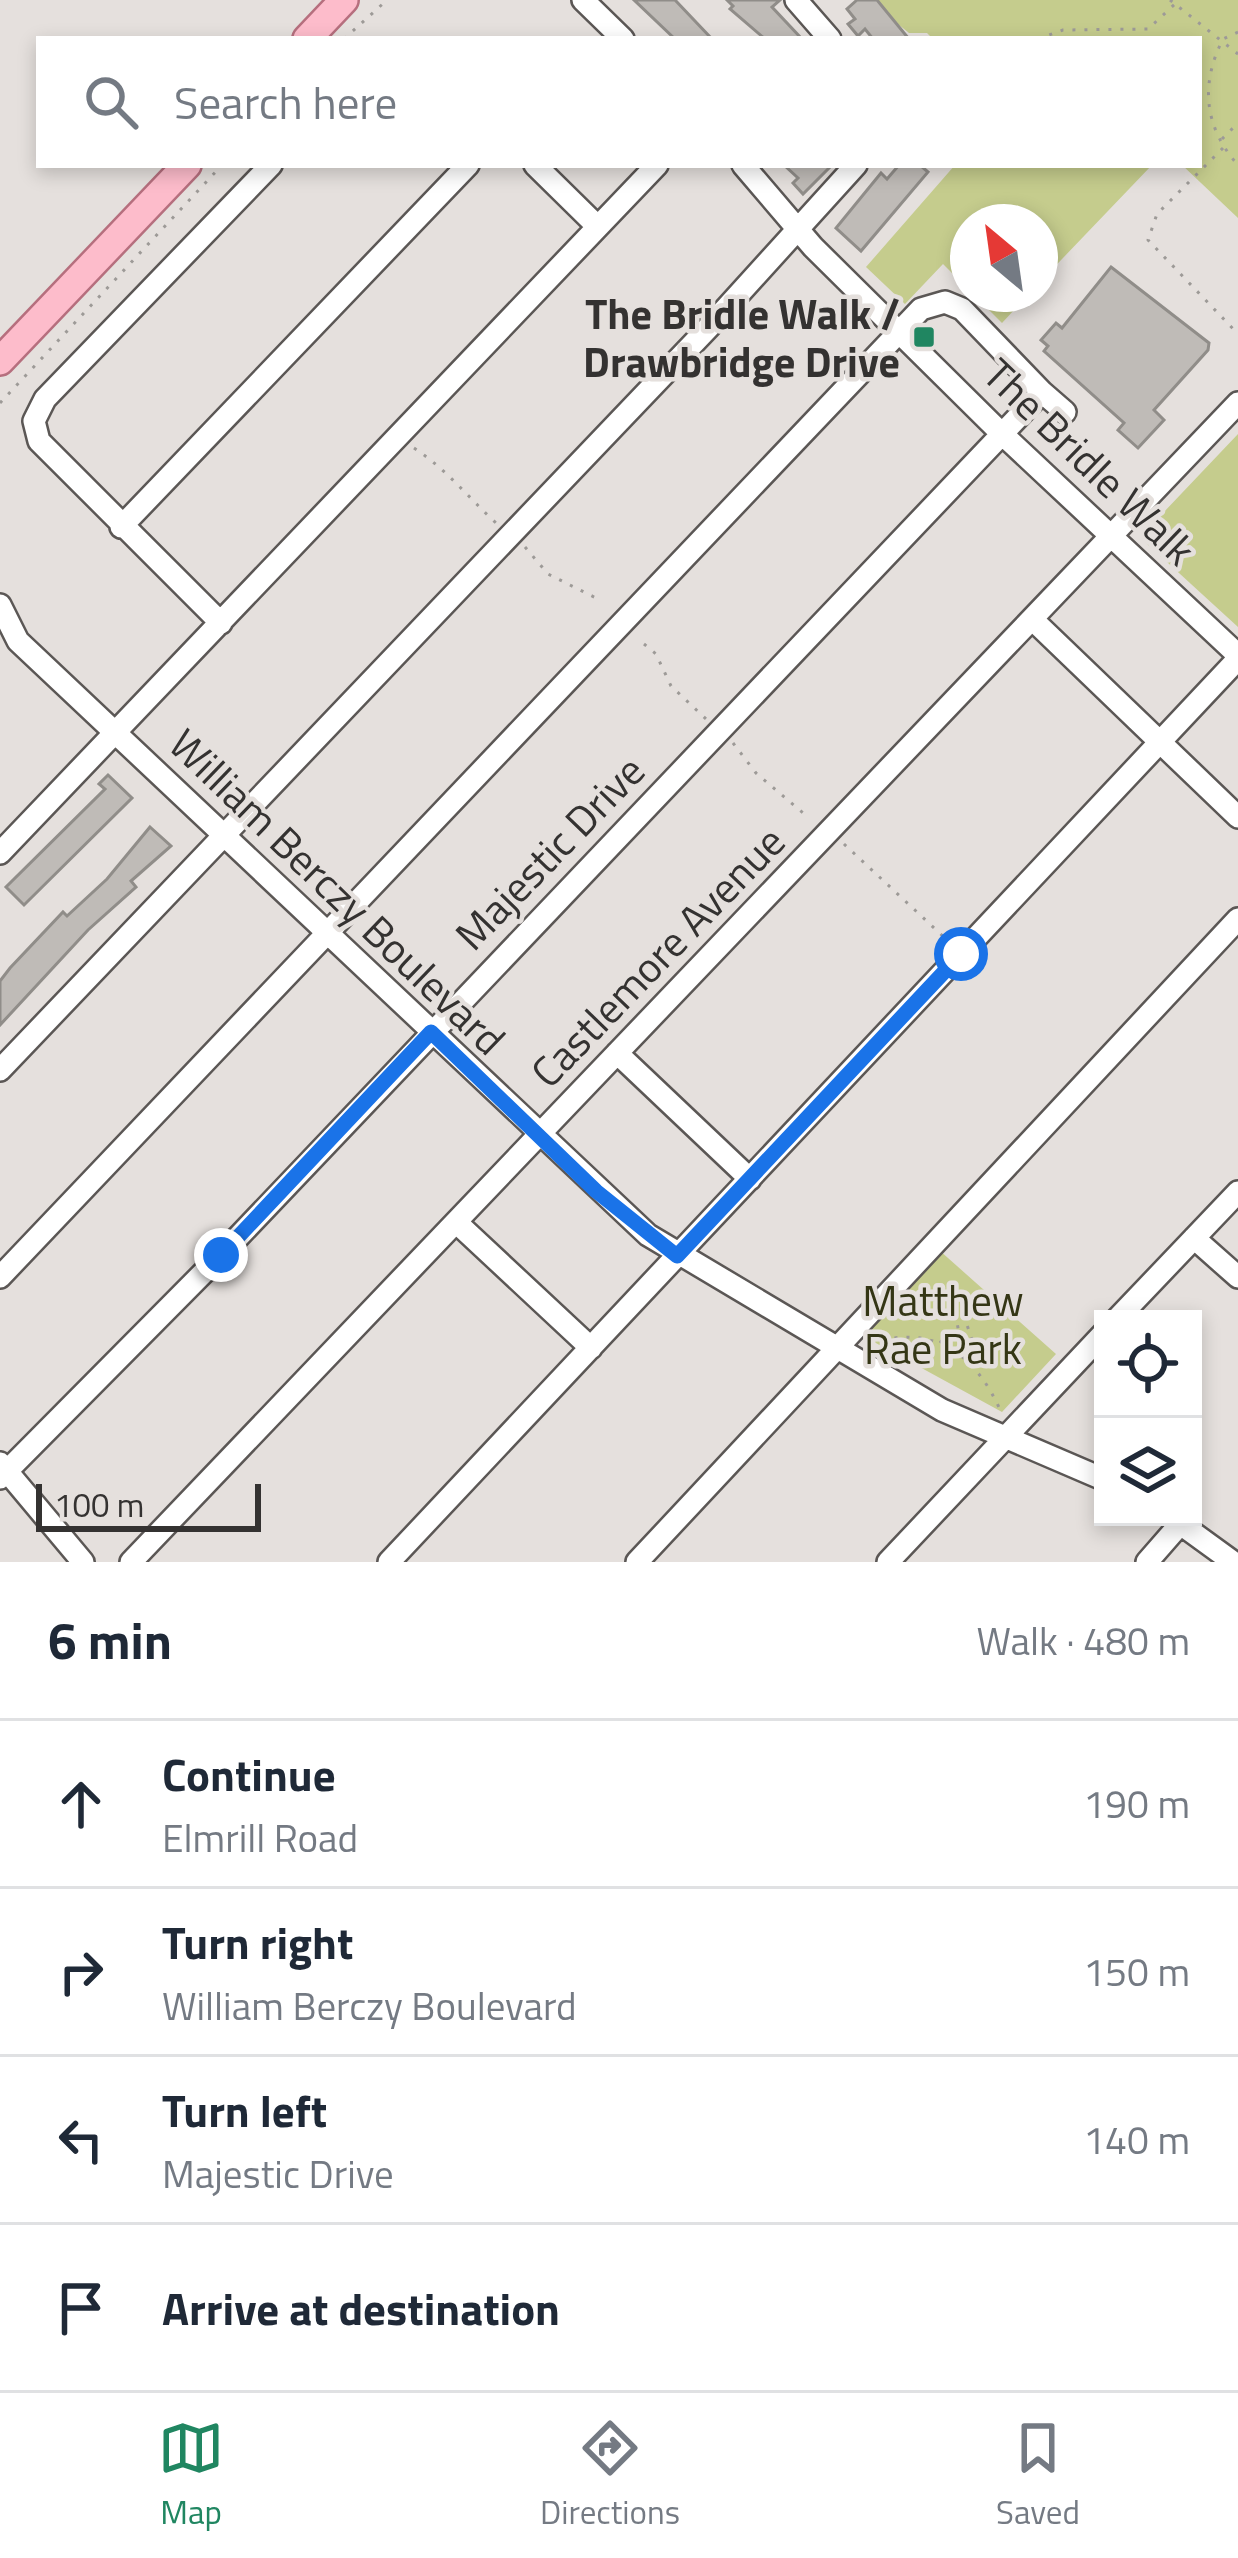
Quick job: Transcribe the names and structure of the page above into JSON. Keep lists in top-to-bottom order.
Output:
{
  "streets": {
    "street": [
      "The Bridle Walk",
      "Majestic Drive",
      "William Berczy Boulevard",
      "Castlemore Avenue"
    ]
  },
  "crossings": [
    ["The Bridle Walk", "Majestic Drive"],
    ["The Bridle Walk", "Castlemore Avenue"],
    ["Majestic Drive", "William Berczy Boulevard"],
    ["William Berczy Boulevard", "Castlemore Avenue"]
  ],
  "parks": ["Matthew Rae Park"],
  "places": {
    "transit": ["The Bridle Walk / Drawbridge Drive"]
  },
  "scale_bar": "100 m",
  "north": "top left",
  "page": {
    "search": "Search here",
    "scale": "100 m",
    "heading": ["6 min", "Walk · 480 m"],
    "list": [
      ["Continue", "Elmrill Road", "190 m"],
      ["Turn right", "William Berczy Boulevard", "150 m"],
      ["Turn left", "Majestic Drive", "140 m"],
      "Arrive at destination"
    ],
    "nav": ["Map", "Directions", "Saved"]
  }
}
